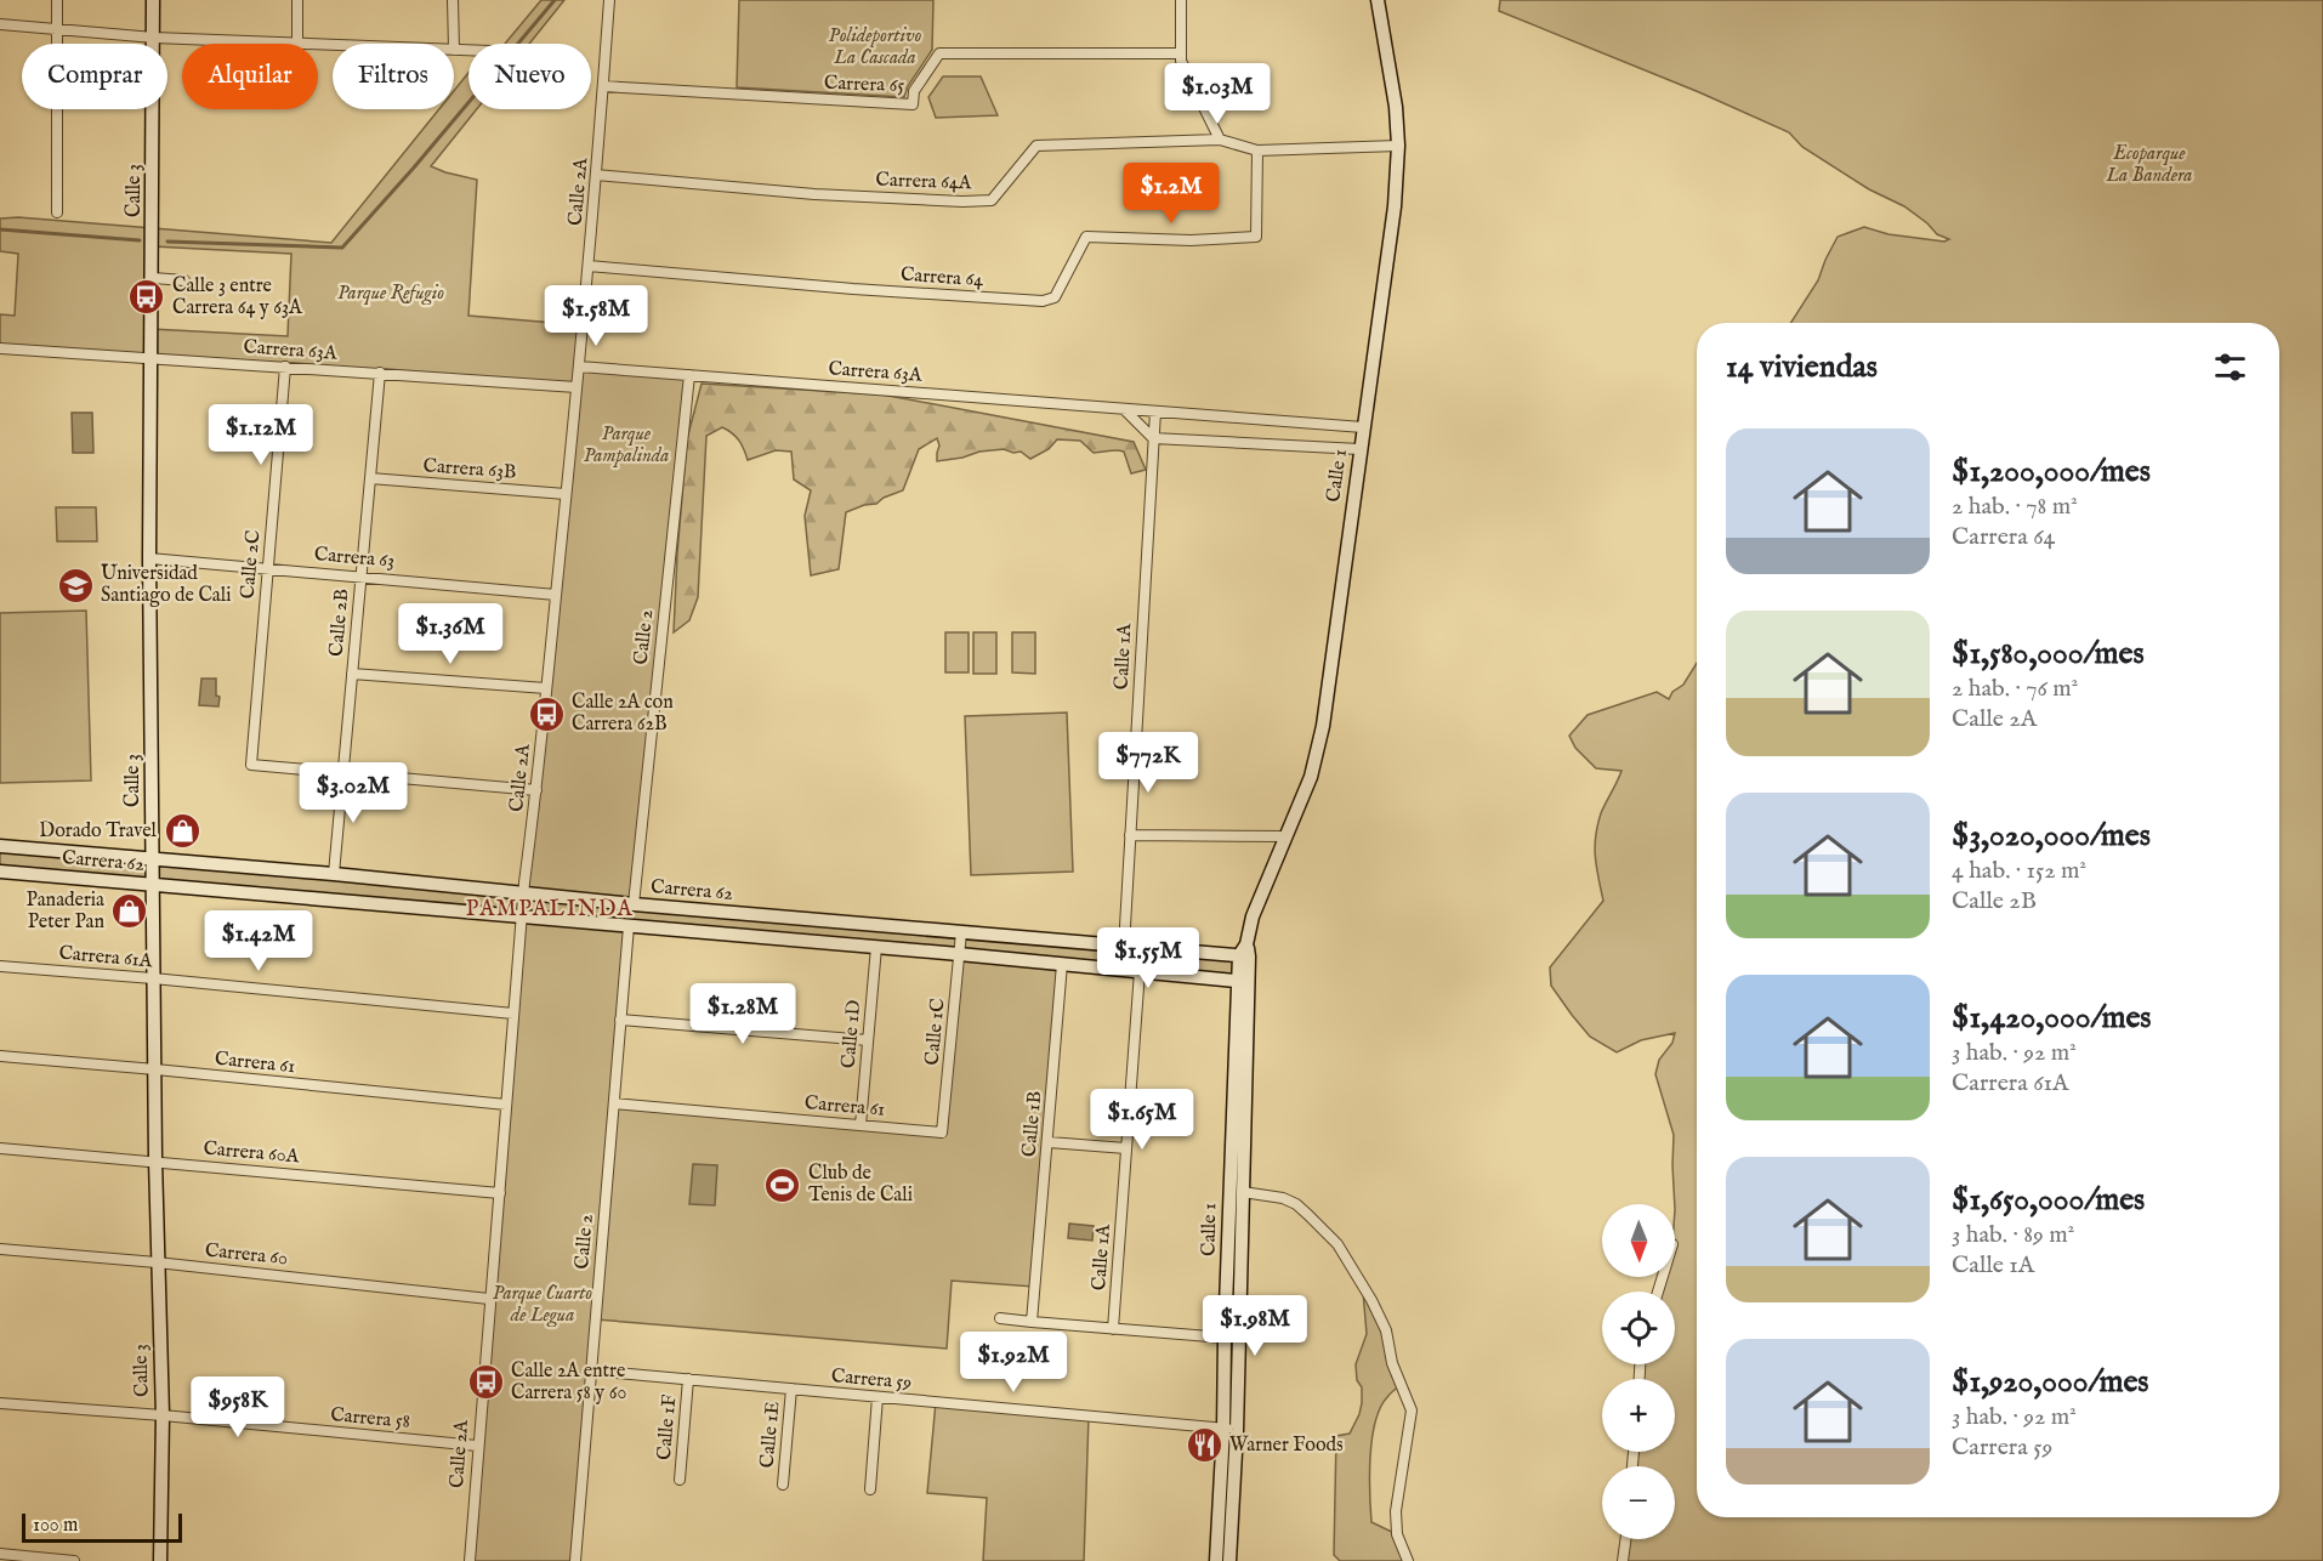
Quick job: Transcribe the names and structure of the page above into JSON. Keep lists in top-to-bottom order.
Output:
{
  "streets": {
    "street": [
      "Carrera 65",
      "Carrera 64A",
      "Calle 3",
      "Calle 2A",
      "Carrera 64",
      "Carrera 63A",
      "Carrera 63B",
      "Calle 1",
      "Carrera 63",
      "Calle 2C",
      "Calle 2B",
      "Calle 2",
      "Calle 1A",
      "Carrera 62",
      "Carrera 61A",
      "Calle 1C",
      "Calle 1D",
      "Carrera 61",
      "Calle 1B",
      "Carrera 60A",
      "Carrera 60",
      "Carrera 59",
      "Carrera 58",
      "Calle 1F",
      "Calle 1E"
    ]
  },
  "crossings": [
    ["Carrera 65", "Calle 2A"],
    ["Carrera 64A", "Calle 2A"],
    ["Carrera 64A", "Carrera 64"],
    ["Carrera 64A", "Calle 1"],
    ["Calle 3", "Carrera 63A"],
    ["Calle 3", "Carrera 63"],
    ["Calle 3", "Carrera 62"],
    ["Calle 3", "Carrera 61A"],
    ["Calle 3", "Carrera 61"],
    ["Calle 3", "Carrera 60A"],
    ["Calle 3", "Carrera 60"],
    ["Calle 3", "Carrera 58"],
    ["Calle 2A", "Carrera 64"],
    ["Calle 2A", "Carrera 63A"],
    ["Calle 2A", "Carrera 63B"],
    ["Calle 2A", "Carrera 63"],
    ["Calle 2A", "Carrera 62"],
    ["Calle 2A", "Carrera 61A"],
    ["Calle 2A", "Carrera 61"],
    ["Calle 2A", "Carrera 60A"],
    ["Calle 2A", "Carrera 60"],
    ["Calle 2A", "Carrera 58"],
    ["Carrera 63A", "Calle 1"],
    ["Carrera 63A", "Calle 2C"],
    ["Carrera 63A", "Calle 2B"],
    ["Carrera 63A", "Calle 2"],
    ["Carrera 63A", "Calle 1A"],
    ["Carrera 63B", "Calle 2B"],
    ["Calle 1", "Carrera 62"],
    ["Calle 1", "Carrera 59"],
    ["Carrera 63", "Calle 2C"],
    ["Carrera 63", "Calle 2B"],
    ["Calle 2C", "Calle 2B"],
    ["Calle 2B", "Carrera 62"],
    ["Calle 2", "Carrera 62"],
    ["Calle 2", "Carrera 61"],
    ["Calle 2", "Carrera 59"],
    ["Calle 1A", "Carrera 62"],
    ["Carrera 62", "Calle 1C"],
    ["Carrera 62", "Calle 1D"],
    ["Carrera 62", "Calle 1B"],
    ["Calle 1C", "Carrera 61"],
    ["Calle 1D", "Carrera 61"],
    ["Carrera 59", "Calle 1F"],
    ["Carrera 59", "Calle 1E"]
  ],
  "districts": ["PAMPALINDA"],
  "parks": [
    "Polideportivo La Cascada",
    "Ecoparque La Bandera",
    "Parque Refugio",
    "Parque Pampalinda",
    "Parque Cuarto de Legua"
  ],
  "places": {
    "bus stop": ["Calle 3 entre Carrera 64 y 63A", "Calle 2A con Carrera 62B", "Calle 2A entre Carrera 58 y 60"],
    "school or university": ["Universidad Santiago de Cali"],
    "shop": ["Dorado Travel", "Panaderia Peter Pan"],
    "sports": ["Club de Tenis de Cali"],
    "restaurant": ["Warner Foods"]
  },
  "scale_bar": "100 m",
  "north": "bottom",
  "page": {
    "chip": [
      "Comprar",
      "Alquilar",
      "Filtros",
      "Nuevo"
    ],
    "price": [
      "$1.03M",
      "$1.2M",
      "$1.58M",
      "$1.12M",
      "$1.36M",
      "$772K",
      "$3.02M",
      "$1.42M",
      "$1.55M",
      "$1.28M",
      "$1.65M",
      "$1.98M",
      "$1.92M",
      "$958K"
    ],
    "heading": "14 viviendas",
    "list": [
      {
        "name": "$1,200,000/mes",
        "note": "2 hab. · 78 m² · Carrera 64"
      },
      {
        "name": "$1,580,000/mes",
        "note": "2 hab. · 76 m² · Calle 2A"
      },
      {
        "name": "$3,020,000/mes",
        "note": "4 hab. · 152 m² · Calle 2B"
      },
      {
        "name": "$1,420,000/mes",
        "note": "3 hab. · 92 m² · Carrera 61A"
      },
      {
        "name": "$1,650,000/mes",
        "note": "3 hab. · 89 m² · Calle 1A"
      },
      {
        "name": "$1,920,000/mes",
        "note": "3 hab. · 92 m² · Carrera 59"
      }
    ],
    "map_buttons": ["+", "−"],
    "scale": "100 m"
  }
}
